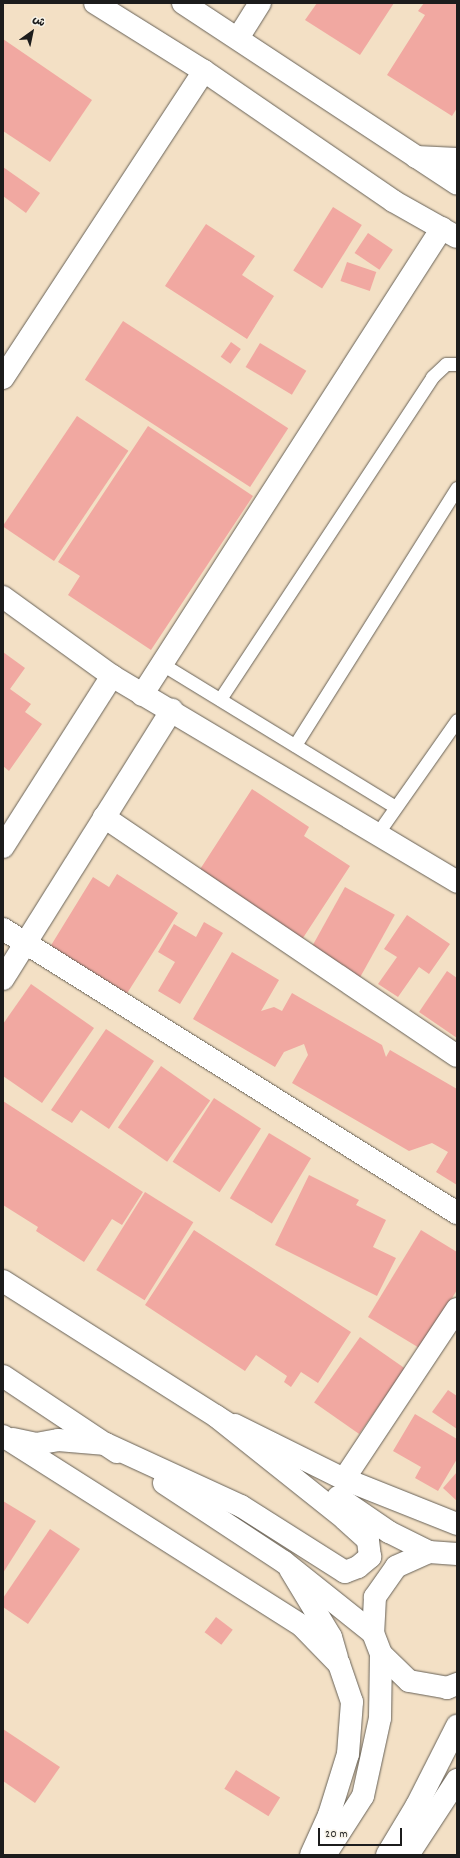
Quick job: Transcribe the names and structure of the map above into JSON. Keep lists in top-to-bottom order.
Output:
{
  "scale_bar": "20 m",
  "north": "top right"
}
